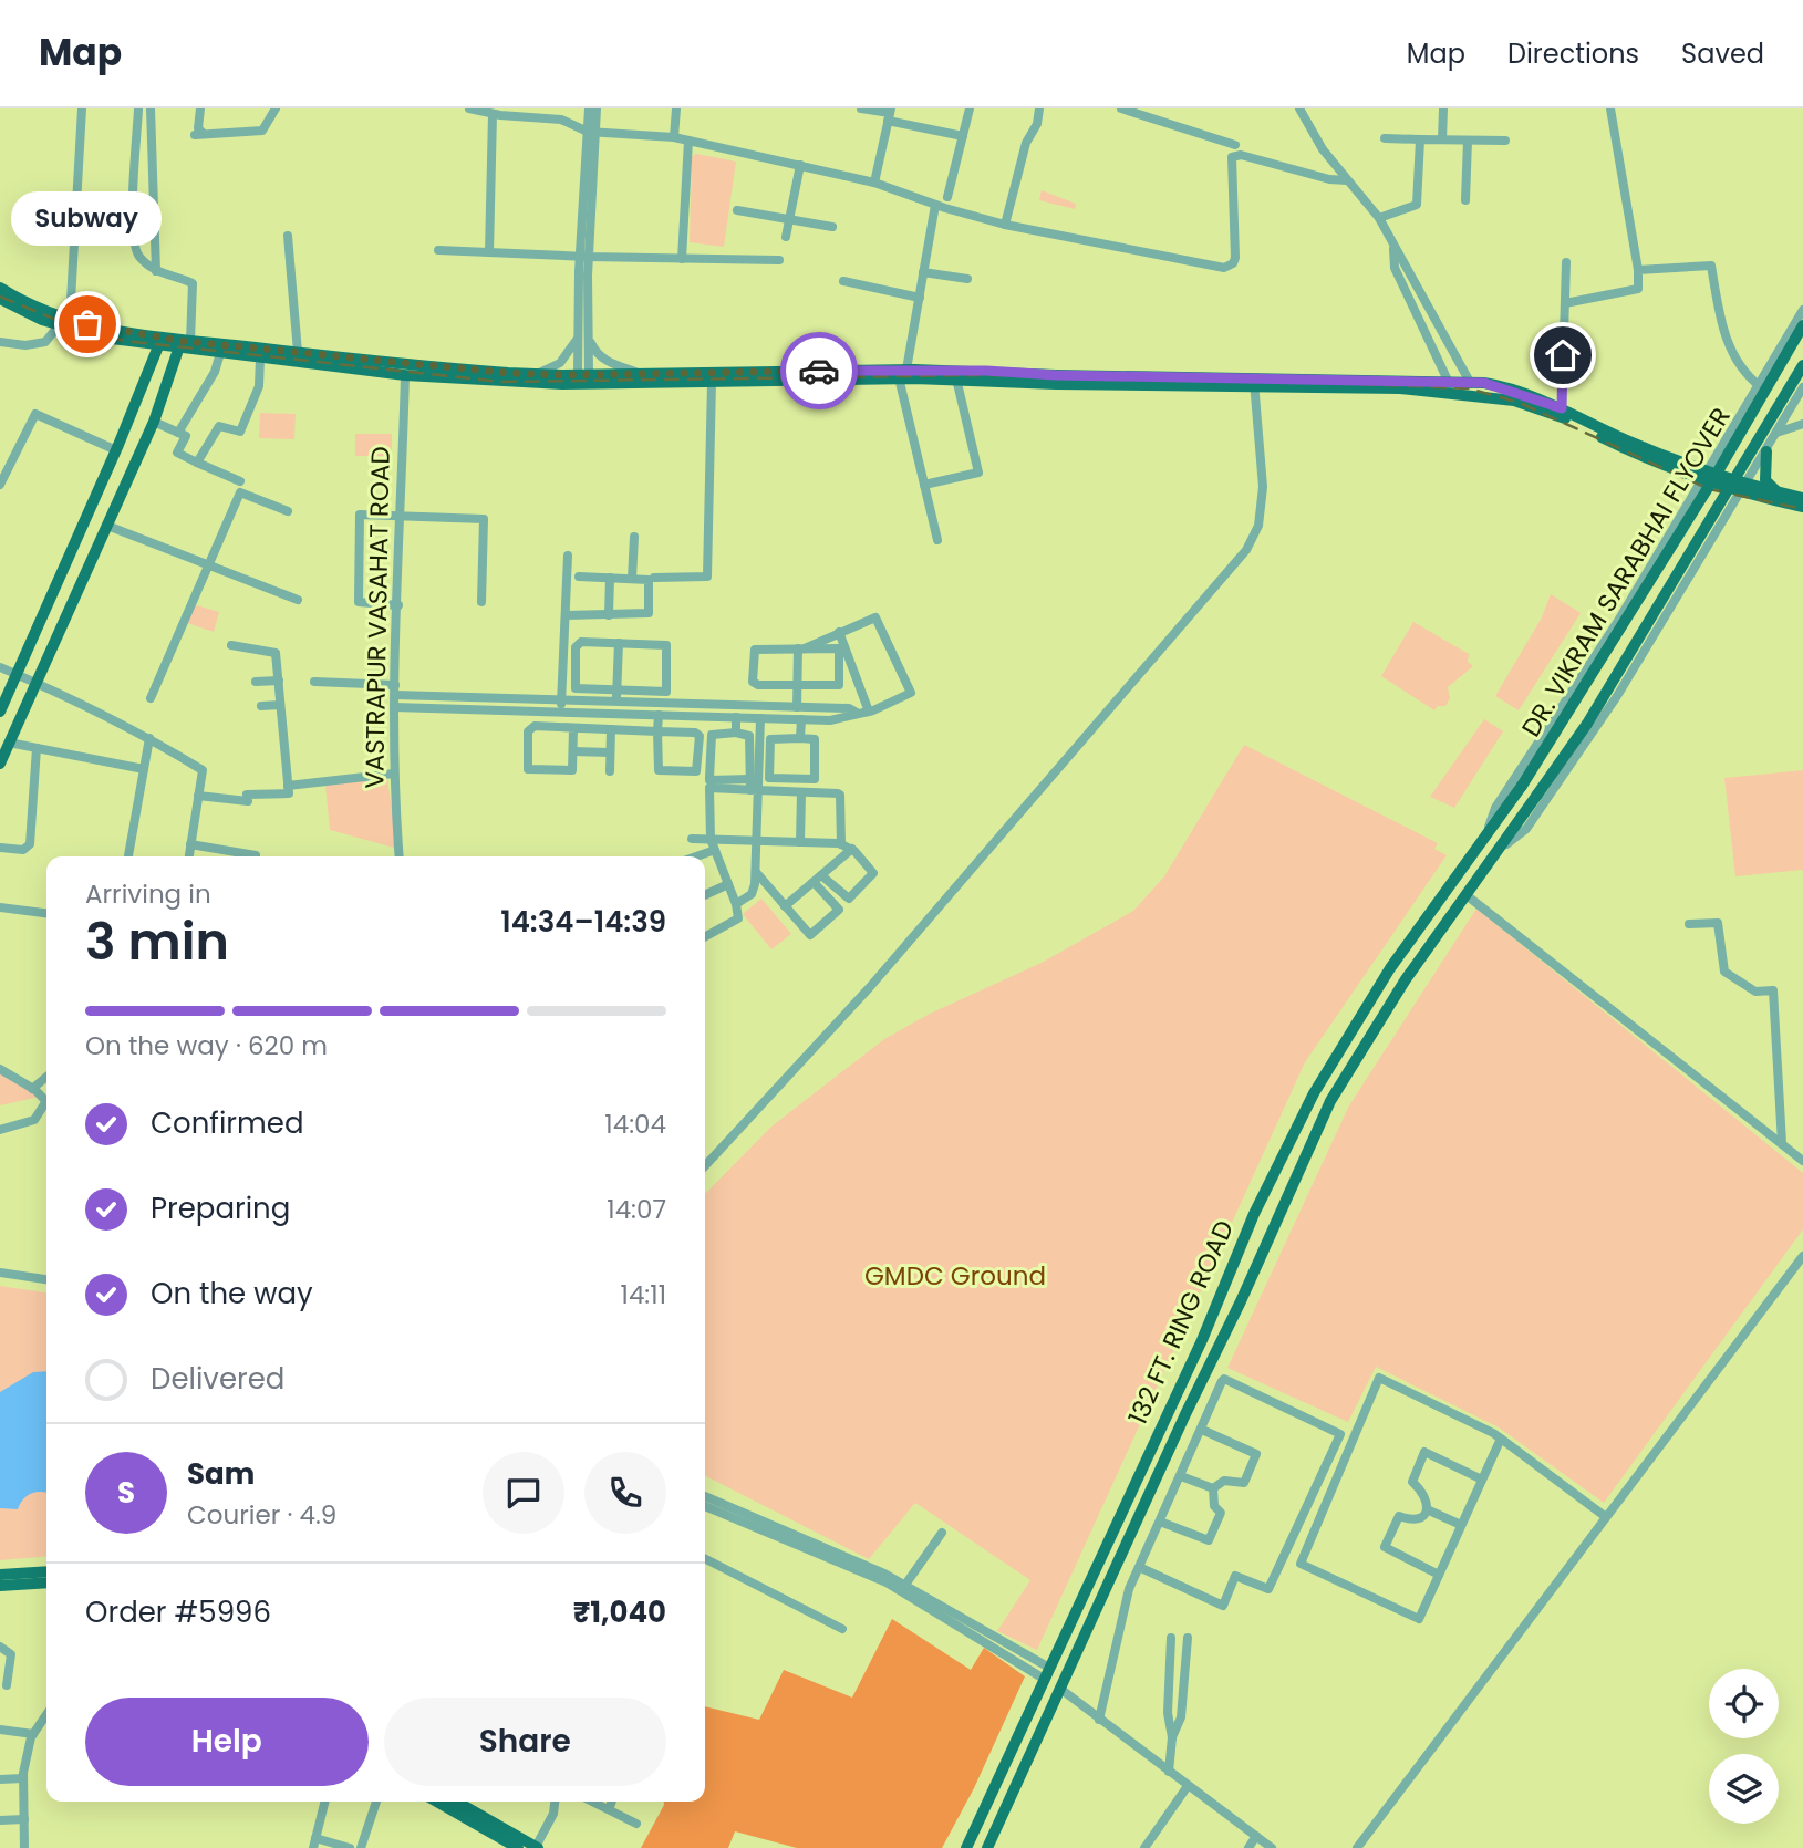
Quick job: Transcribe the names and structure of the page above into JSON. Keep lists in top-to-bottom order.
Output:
{
  "streets": {
    "main road": ["DR. VIKRAM SARABHAI FLYOVER", "132 FT. RING ROAD"],
    "street": ["VASTRAPUR VASAHAT ROAD"]
  },
  "crossings": [
    ["DR. VIKRAM SARABHAI FLYOVER", "132 FT. RING ROAD"]
  ],
  "parks": ["GMDC Ground"],
  "places": ["Subway"],
  "page": {
    "header": "Map",
    "nav": ["Map", "Directions", "Saved"],
    "bubble": "Subway",
    "heading": ["3 min", "Arriving in", "14:34–14:39"],
    "panel": [
      "Sam",
      "Courier · 4.9",
      "Order #5996",
      "₹1,040"
    ],
    "bar": "On the way · 620 m",
    "list": [
      ["Confirmed", "14:04"],
      ["Preparing", "14:07"],
      ["On the way", "14:11"],
      "Delivered"
    ],
    "round": "S",
    "buttons": ["Help", "Share"]
  }
}
